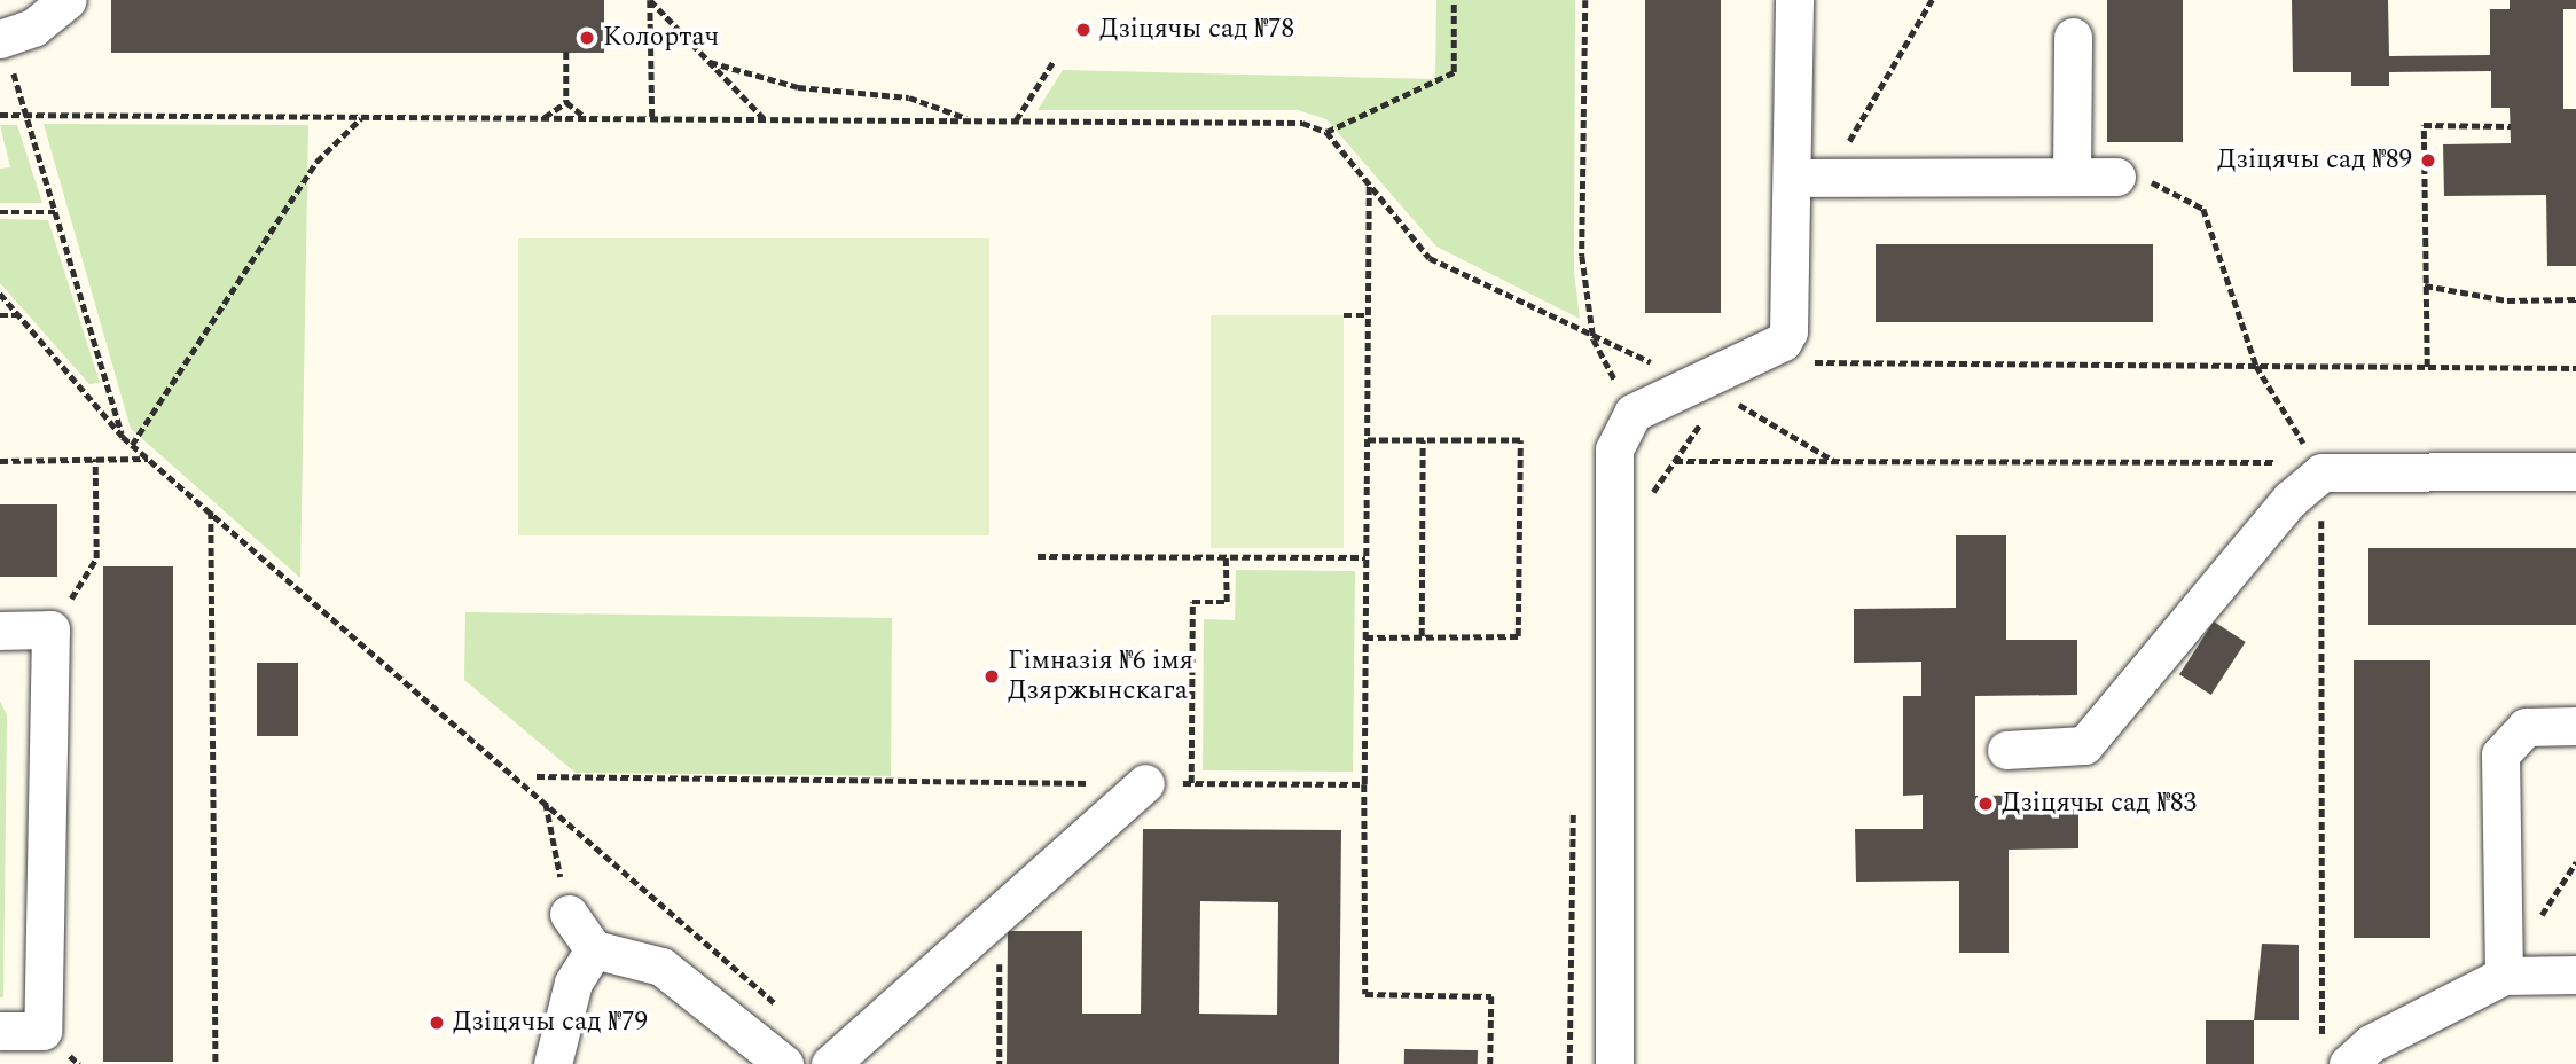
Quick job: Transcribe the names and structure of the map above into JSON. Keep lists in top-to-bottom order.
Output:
{
  "places": [
    "Дзіцячы сад №78",
    "Колортач",
    "Дзіцячы сад №89",
    "Гімназія №6 імя Дзяржынскага",
    "Дзіцячы сад №83",
    "Дзіцячы сад №79"
  ]
}
